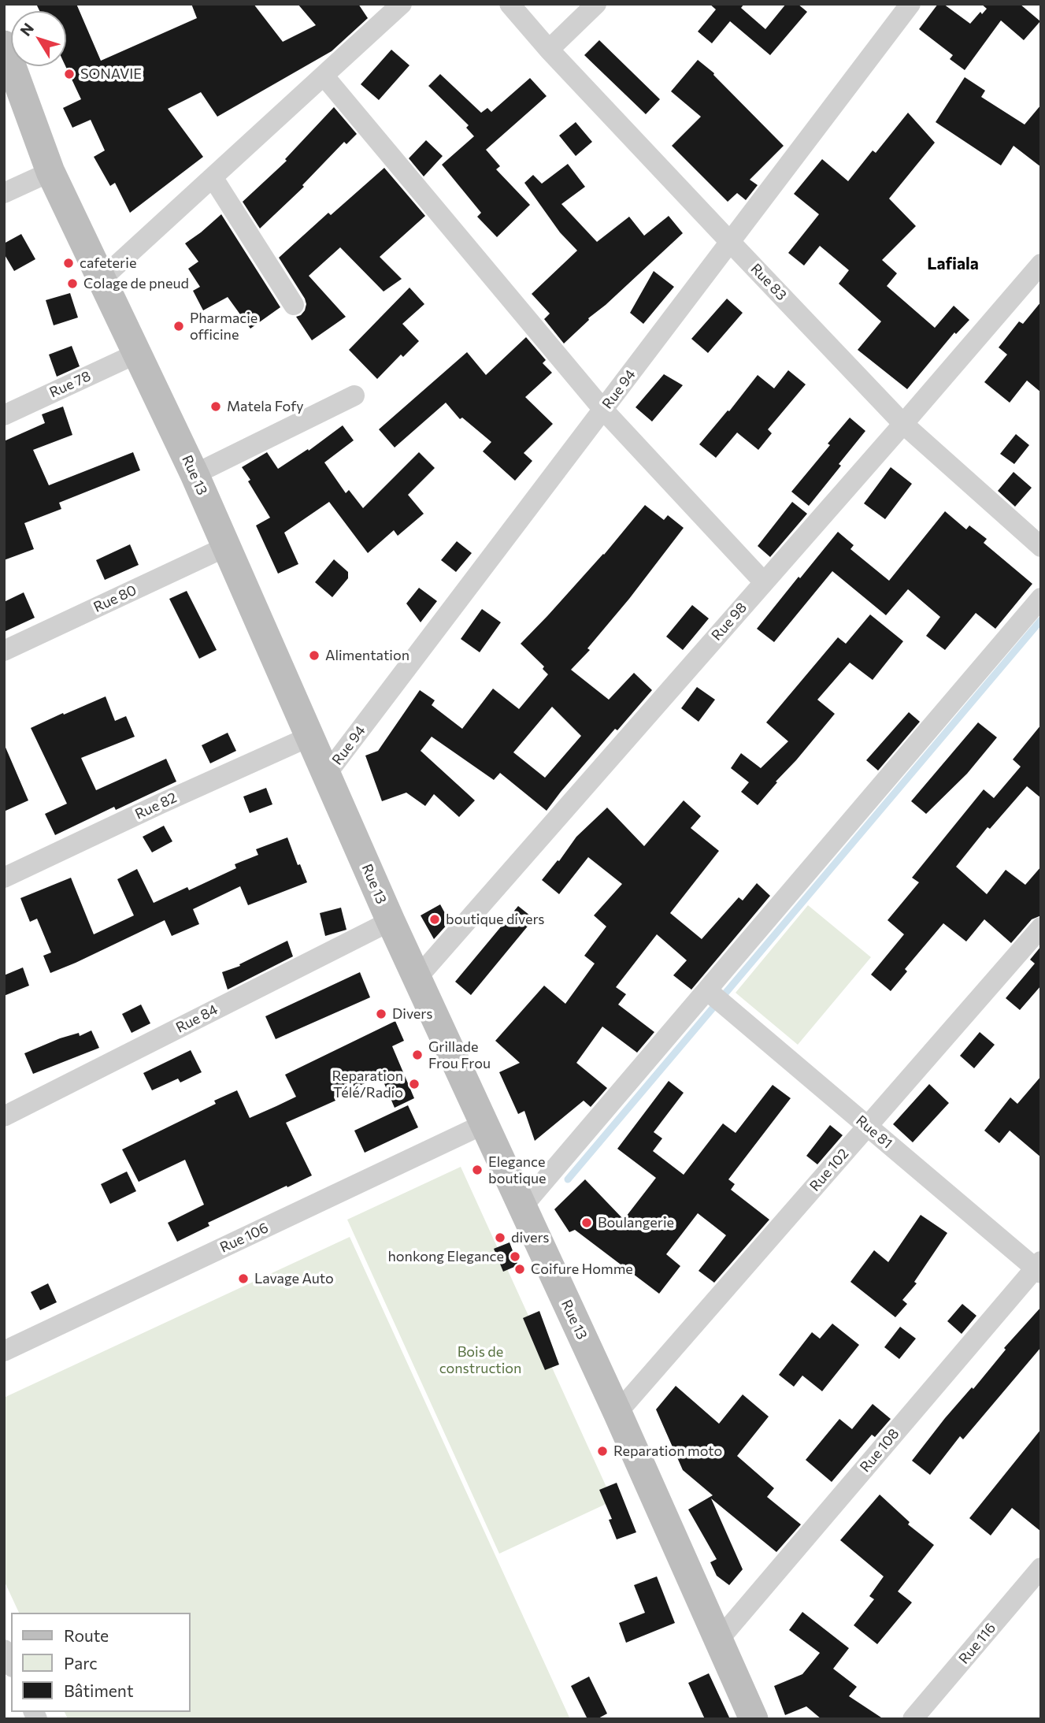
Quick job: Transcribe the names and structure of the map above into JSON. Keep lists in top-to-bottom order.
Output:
{
  "streets": {
    "street": [
      "Rue 83",
      "Rue 78",
      "Rue 94",
      "Rue 13",
      "Rue 80",
      "Rue 98",
      "Rue 82",
      "Rue 84",
      "Rue 81",
      "Rue 102",
      "Rue 106",
      "Rue 108",
      "Rue 116"
    ]
  },
  "crossings": [
    ["Rue 83", "Rue 94"],
    ["Rue 83", "Rue 98"],
    ["Rue 78", "Rue 13"],
    ["Rue 94", "Rue 13"],
    ["Rue 13", "Rue 80"],
    ["Rue 13", "Rue 98"],
    ["Rue 13", "Rue 82"],
    ["Rue 13", "Rue 84"],
    ["Rue 13", "Rue 102"],
    ["Rue 13", "Rue 106"],
    ["Rue 13", "Rue 108"],
    ["Rue 81", "Rue 102"],
    ["Rue 81", "Rue 108"]
  ],
  "districts": ["Lafiala"],
  "parks": ["Bois de construction"],
  "places": [
    "SONAVIE",
    "cafeterie",
    "Colage de pneud",
    "Pharmacie officine",
    "Matela Fofy",
    "Alimentation",
    "boutique divers",
    "Divers",
    "Grillade Frou Frou",
    "Reparation Télé/Radio",
    "Elegance boutique",
    "Boulangerie",
    "divers",
    "honkong Elegance",
    "Coifure Homme",
    "Lavage Auto",
    "Reparation moto"
  ],
  "legend": ["Route", "Parc", "Bâtiment"],
  "north": "top left"
}
